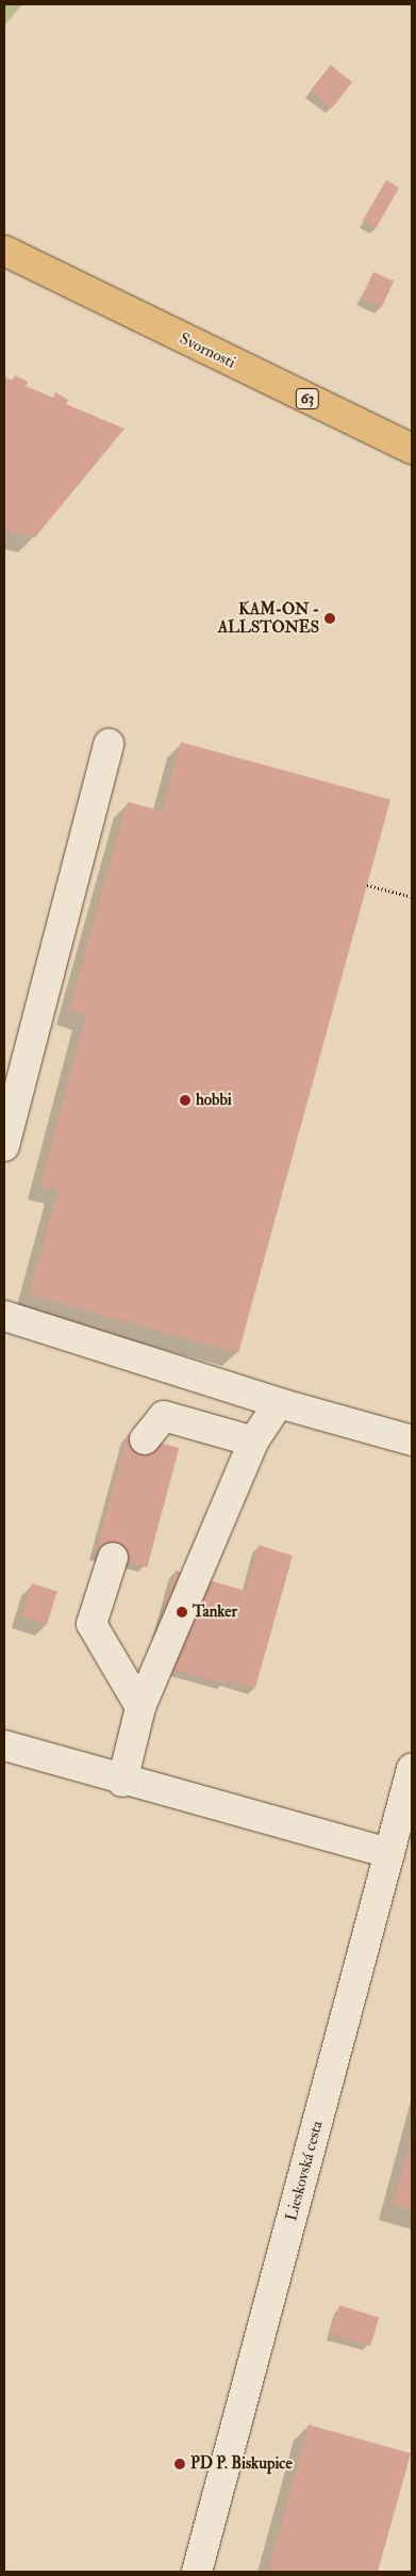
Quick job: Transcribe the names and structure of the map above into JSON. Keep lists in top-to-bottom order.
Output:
{
  "streets": {
    "main road": ["Svornosti", "63"],
    "street": ["Lieskovská cesta"]
  },
  "places": [
    "KAM-ON - ALLSTONES",
    "hobbi",
    "Tanker",
    "PD P. Biskupice"
  ]
}
